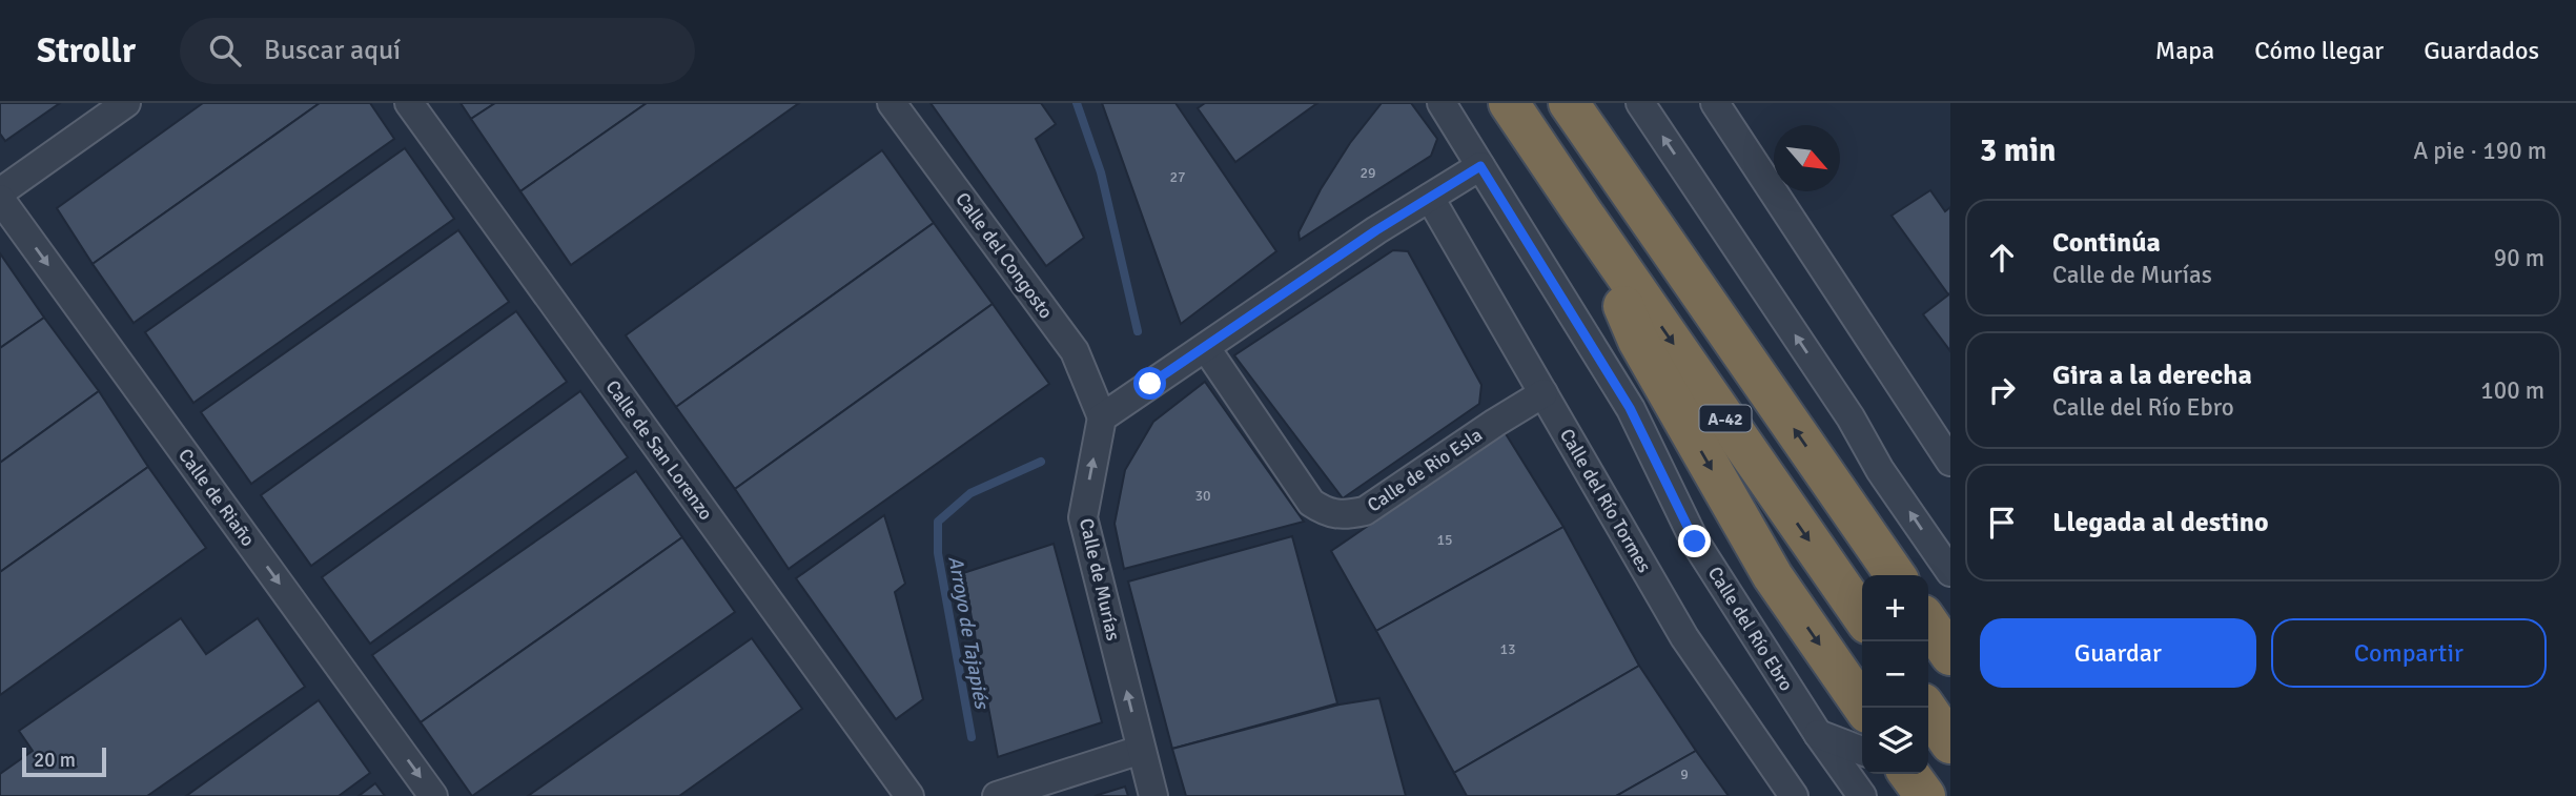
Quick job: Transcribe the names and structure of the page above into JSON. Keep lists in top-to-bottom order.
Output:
{
  "streets": {
    "highway": ["A-42"],
    "street": [
      "Calle del Congosto",
      "Calle de San Lorenzo",
      "Calle de Rio Esla",
      "Calle de Riaño",
      "Calle del Río Tormes",
      "Calle de Murías",
      "Calle del Río Ebro"
    ]
  },
  "crossings": [
    ["Calle del Congosto", "Calle de Murías"],
    ["Calle de Rio Esla", "Calle del Río Tormes"]
  ],
  "one_way": ["Calle de Riaño", "Calle de Murías"],
  "water": ["Arroyo de Tajapiés"],
  "house_numbers": [
    "29",
    "27",
    "30",
    "15",
    "13",
    "9"
  ],
  "scale_bar": "20 m",
  "north": "bottom right",
  "page": {
    "header": "Strollr",
    "search": "Buscar aquí",
    "nav": ["Mapa", "Cómo llegar", "Guardados"],
    "heading": ["3 min", "A pie · 190 m"],
    "list": [
      ["Continúa", "Calle de Murías", "90 m"],
      ["Gira a la derecha", "Calle del Río Ebro", "100 m"],
      "Llegada al destino"
    ],
    "map_buttons": ["+", "−"],
    "buttons": ["Guardar", "Compartir"],
    "scale": "20 m"
  }
}
